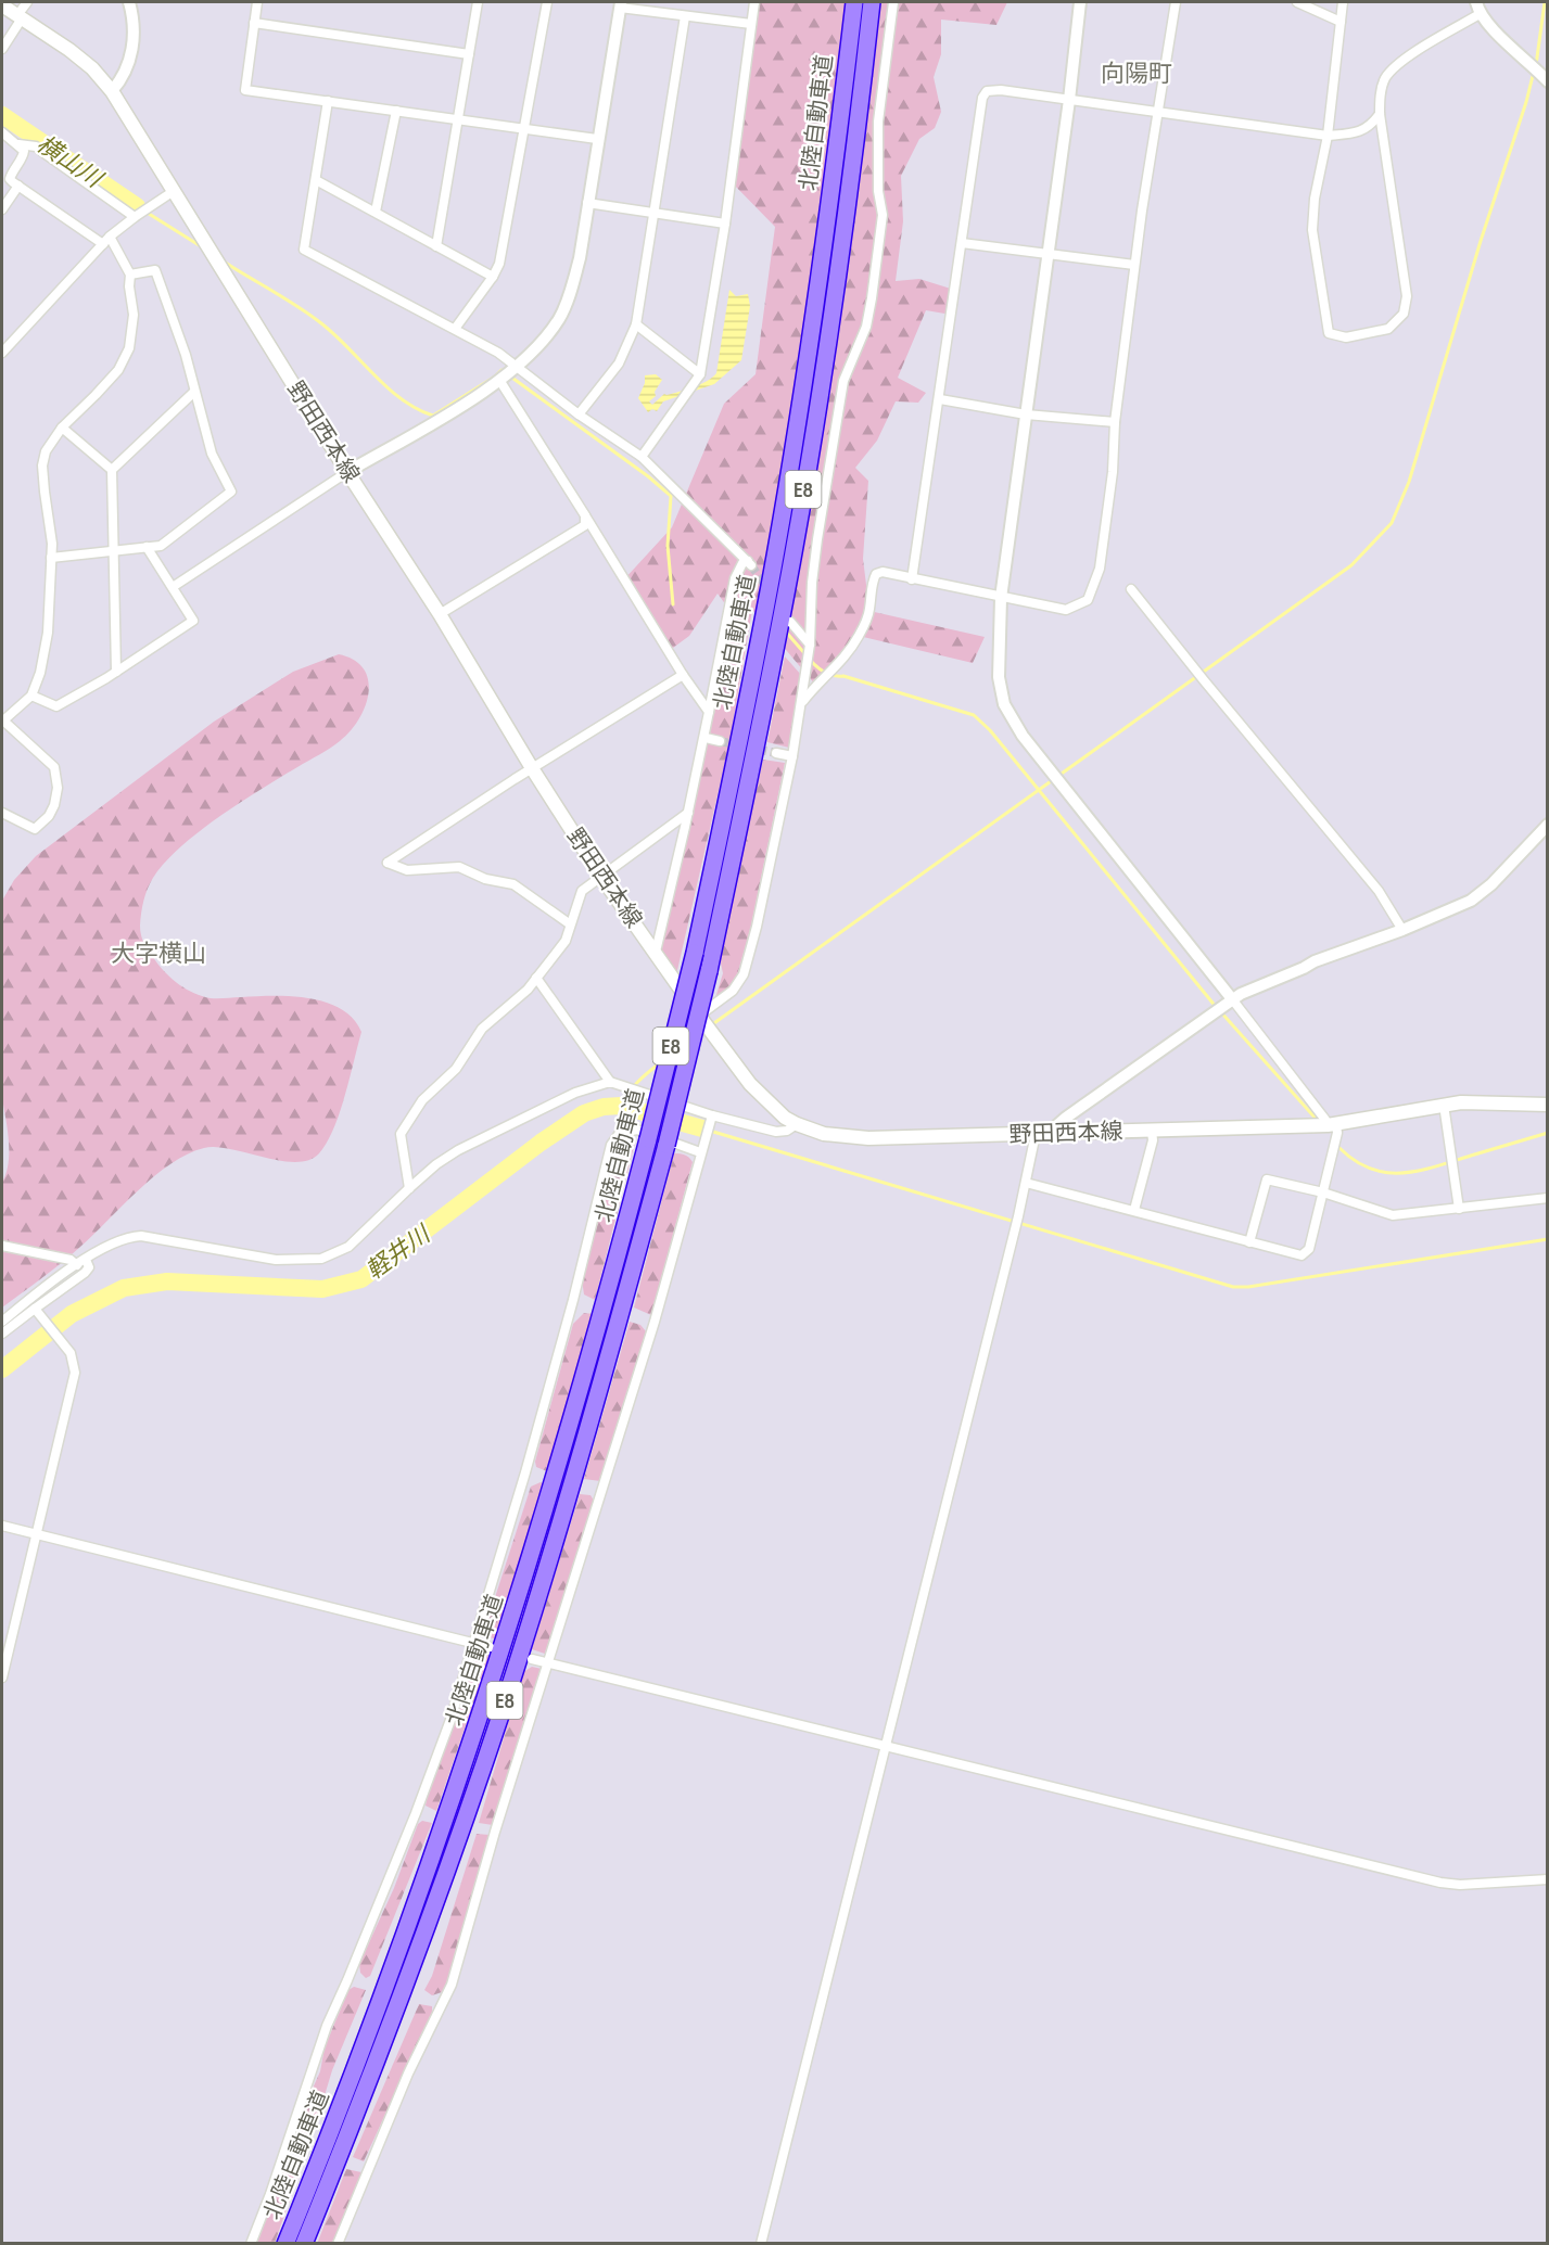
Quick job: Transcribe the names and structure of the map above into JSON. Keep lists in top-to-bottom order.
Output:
{
  "streets": {
    "highway": ["北陸自動車道", "E8"],
    "main road": ["野田西本線"]
  },
  "districts": ["向陽町", "大字横山"],
  "water": ["横山川", "軽井川"]
}
